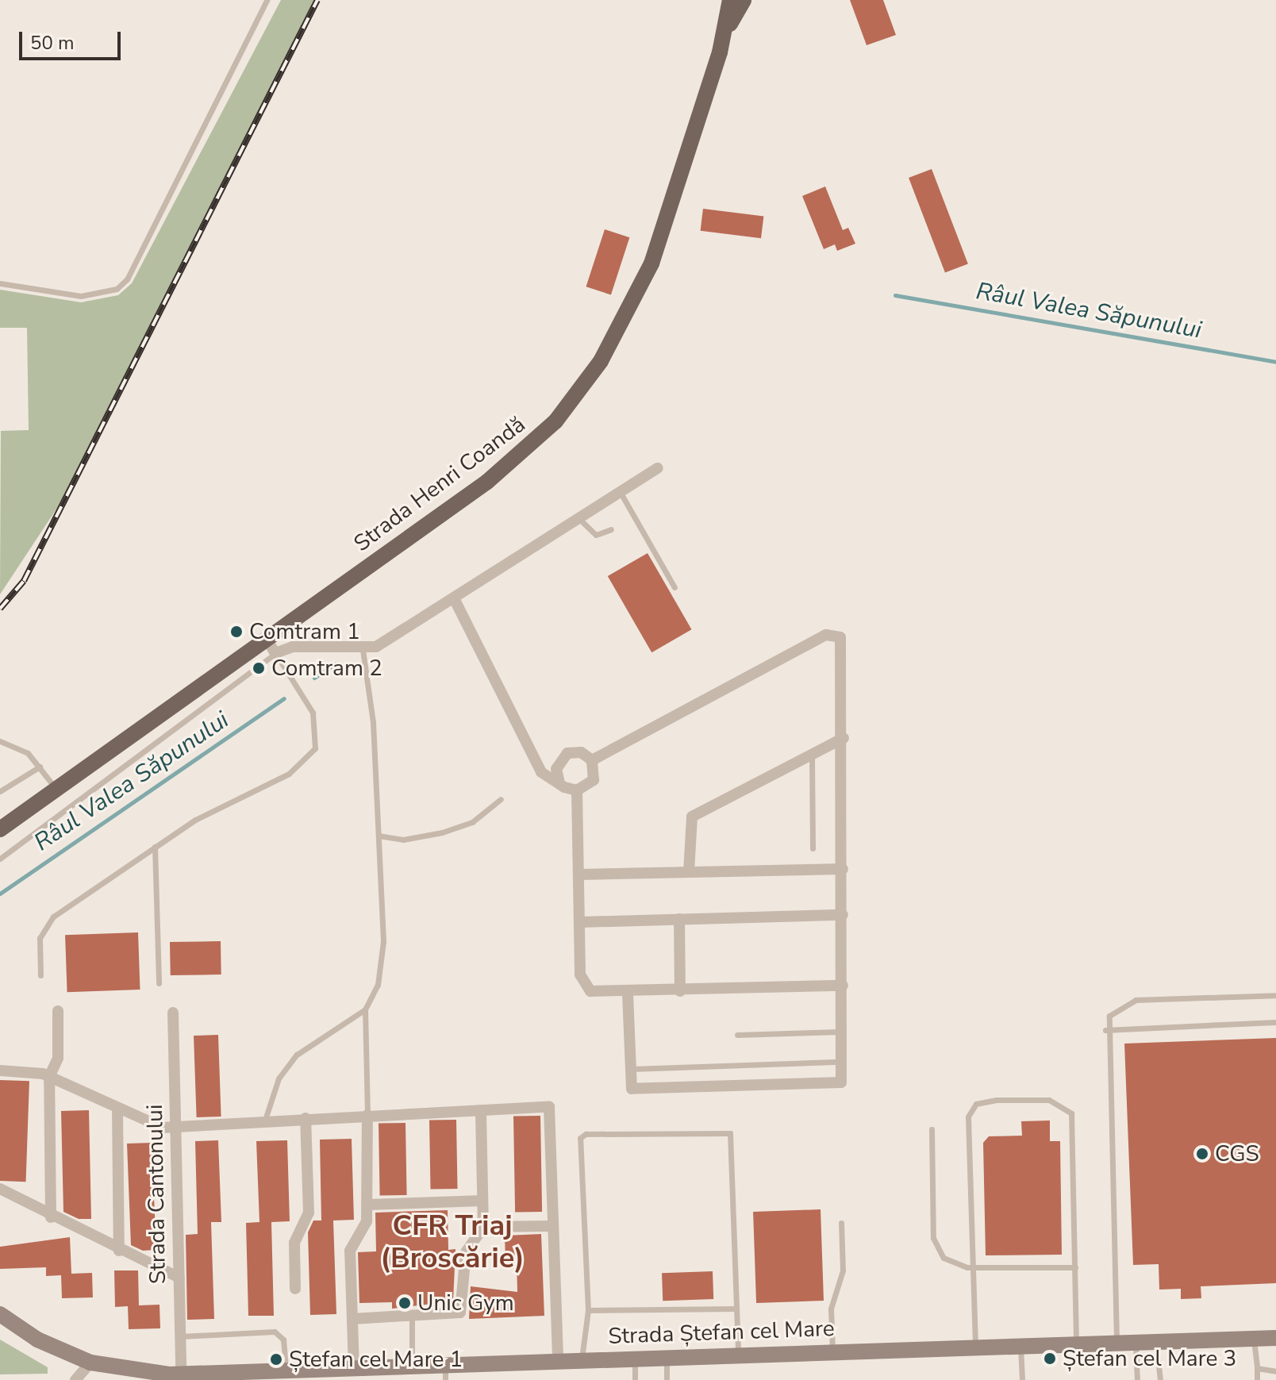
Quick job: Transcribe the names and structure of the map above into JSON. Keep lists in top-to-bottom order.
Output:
{
  "streets": {
    "main road": ["Strada Henri Coandă", "Strada Ștefan cel Mare"],
    "street": ["Strada Cantonului"]
  },
  "crossings": [
    ["Strada Cantonului", "Strada Ștefan cel Mare"]
  ],
  "districts": ["CFR Triaj (Broscărie)"],
  "water": ["Râul Valea Săpunului"],
  "places": [
    "Comtram 1",
    "Comtram 2",
    "CGS",
    "Unic Gym",
    "Ștefan cel Mare 3",
    "Ștefan cel Mare 1"
  ],
  "scale_bar": "50 m"
}
